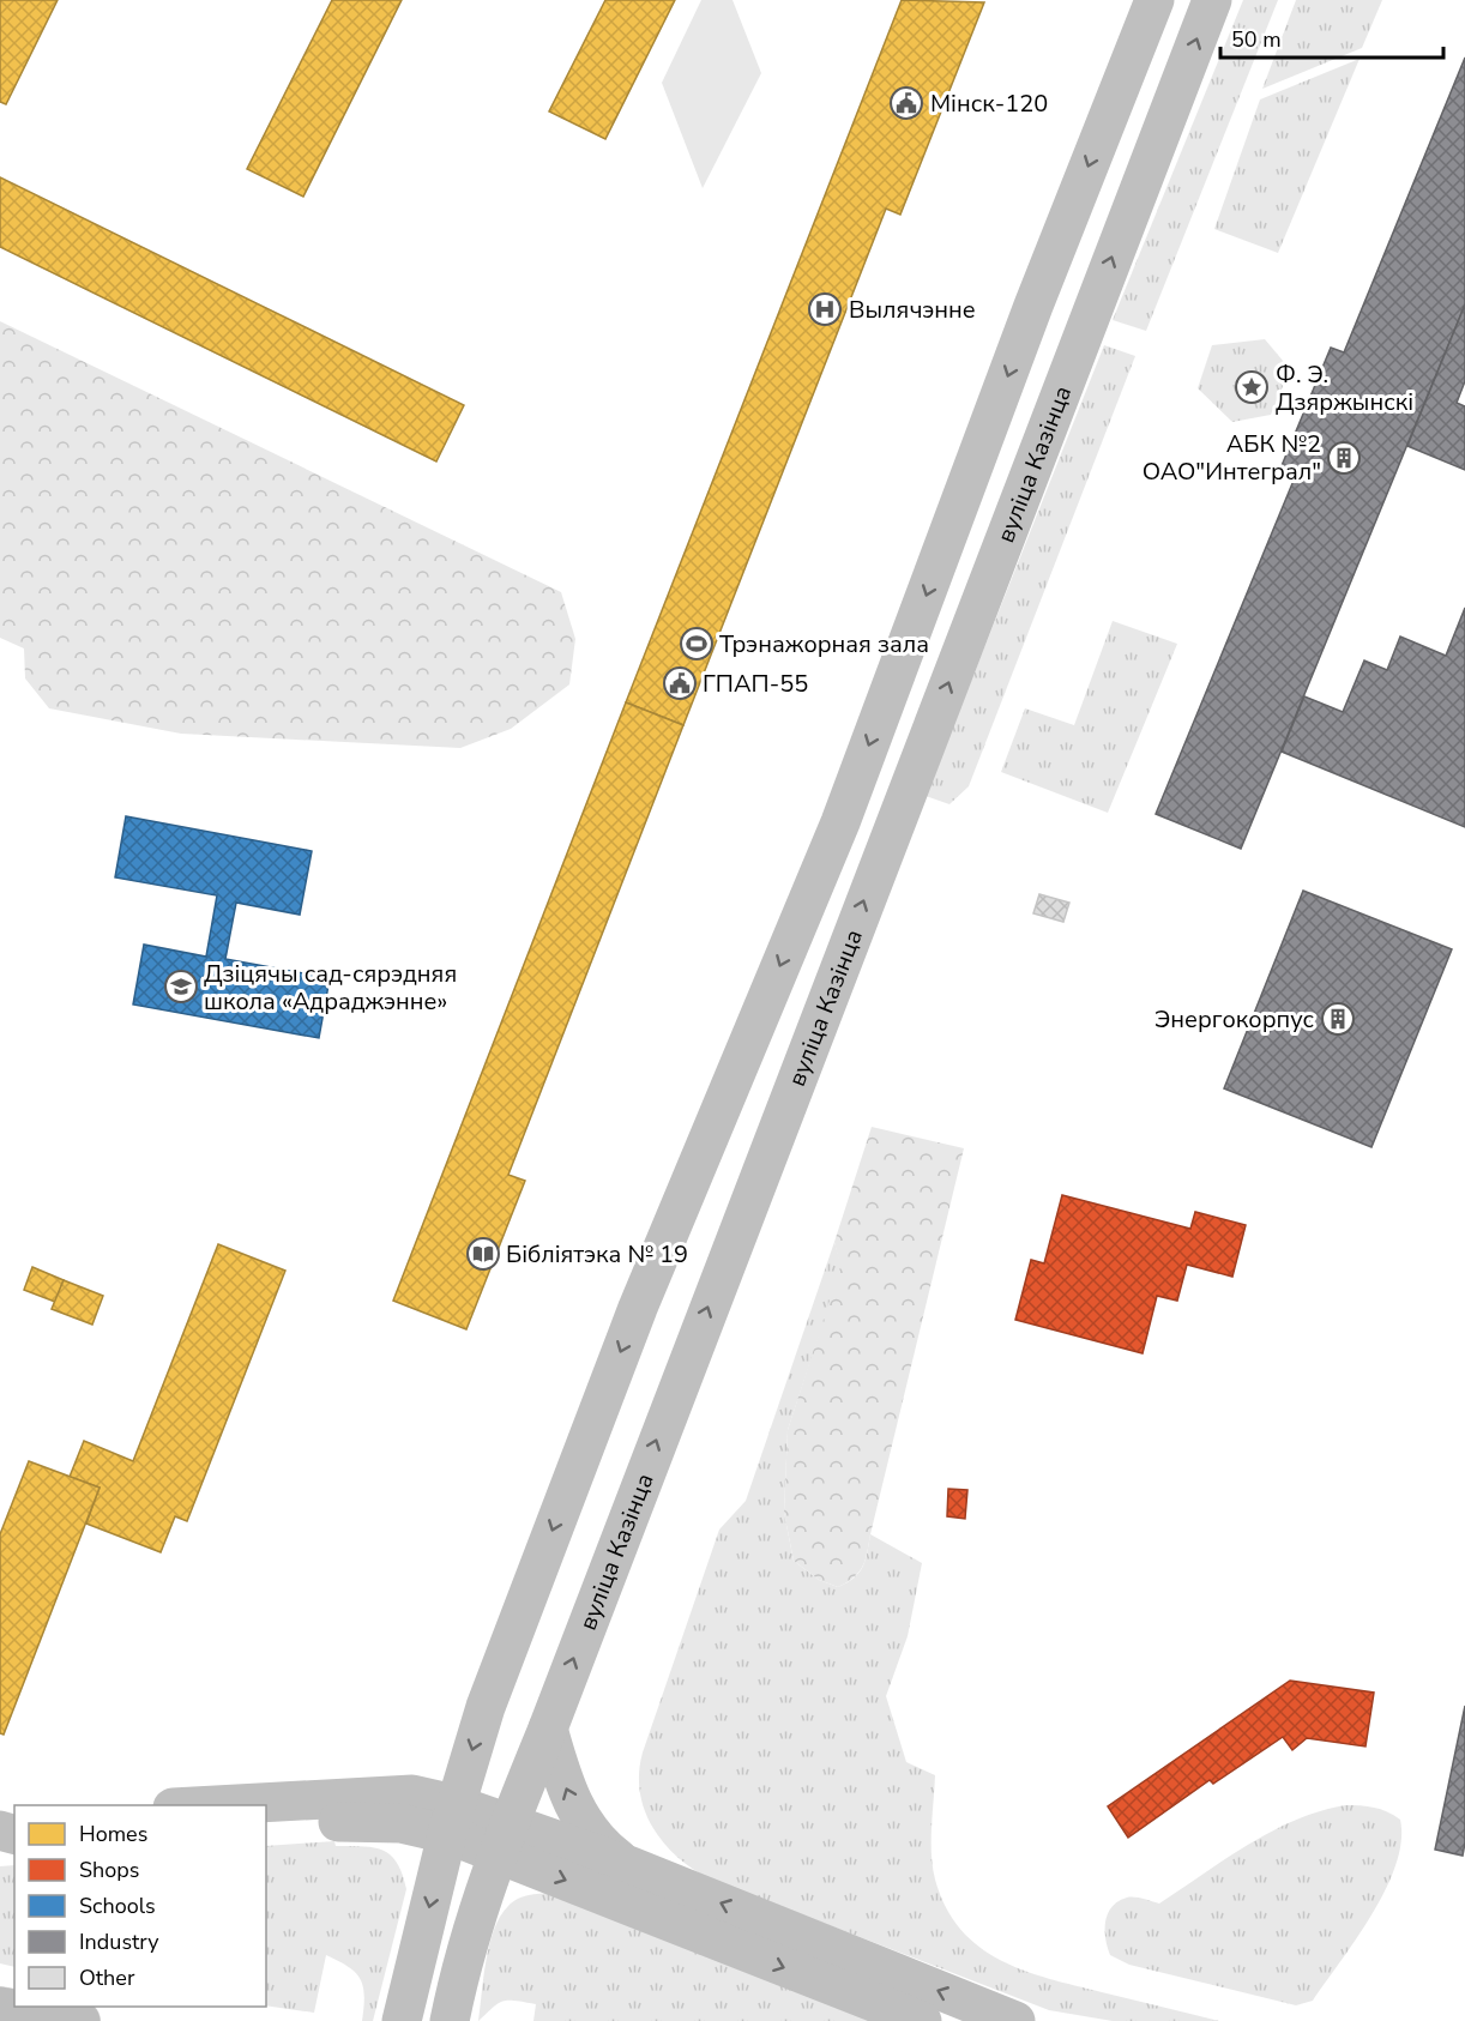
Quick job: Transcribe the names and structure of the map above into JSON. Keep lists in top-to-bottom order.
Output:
{
  "streets": {
    "main road": ["вуліца Казінца"]
  },
  "places": {
    "public building": ["Мінск-120", "ГПАП-55"],
    "hospital": ["Вылячэнне"],
    "place": ["Ф. Э. Дзяржынскі"],
    "building": ["АБК №2 ОАО\"Интеграл\"", "Энергокорпус"],
    "sports": ["Трэнажорная зала"],
    "school or university": ["Дзіцячы сад-сярэдняя школа «Адраджэнне»"],
    "library": ["Бібліятэка № 19"]
  },
  "legend": [
    "Homes",
    "Shops",
    "Schools",
    "Industry",
    "Other"
  ],
  "scale_bar": "50 m"
}
